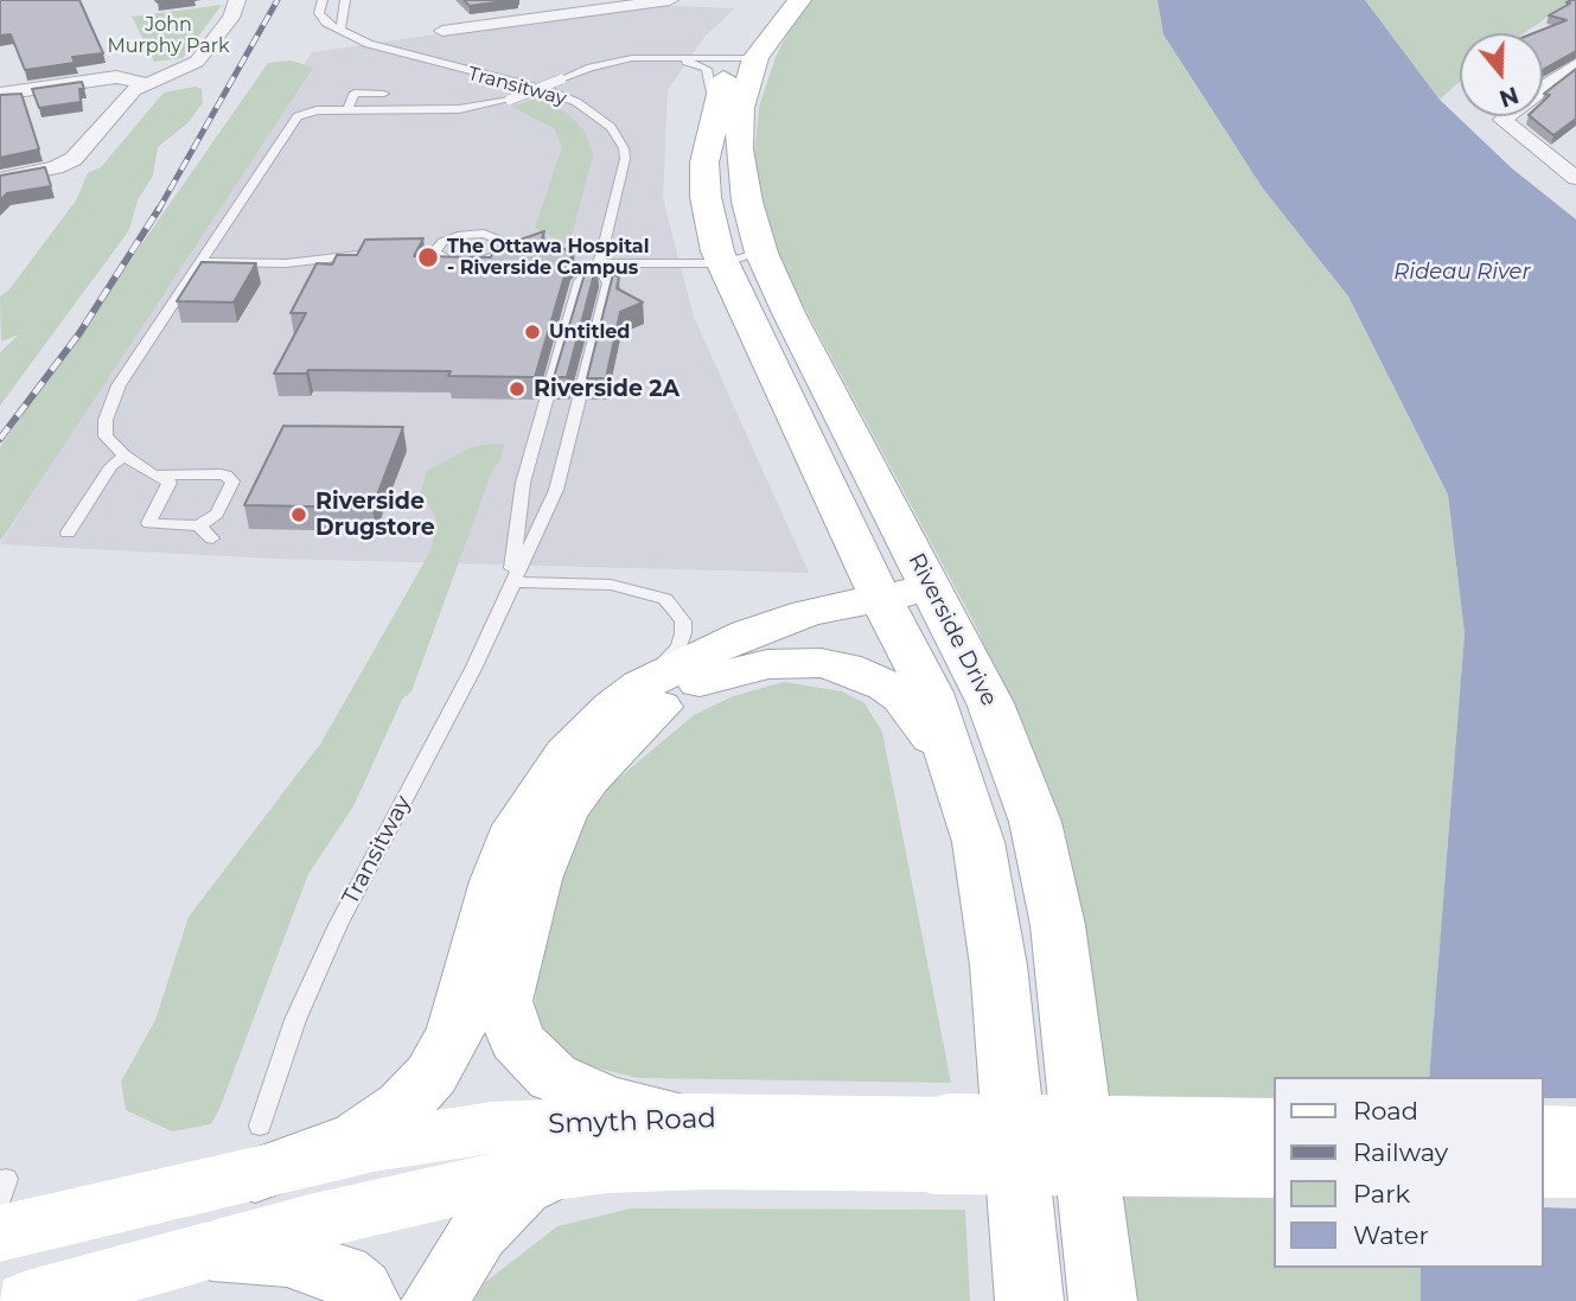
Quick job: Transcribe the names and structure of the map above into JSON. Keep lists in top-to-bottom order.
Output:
{
  "streets": {
    "main road": ["Riverside Drive", "Smyth Road"],
    "lane": ["Transitway"]
  },
  "crossings": [
    ["Transitway", "Smyth Road"]
  ],
  "water": ["Rideau River"],
  "parks": ["John Murphy Park"],
  "places": [
    "The Ottawa Hospital - Riverside Campus",
    "Untitled",
    "Riverside 2A",
    "Riverside Drugstore"
  ],
  "legend": [
    "Road",
    "Railway",
    "Park",
    "Water"
  ],
  "north": "bottom"
}
